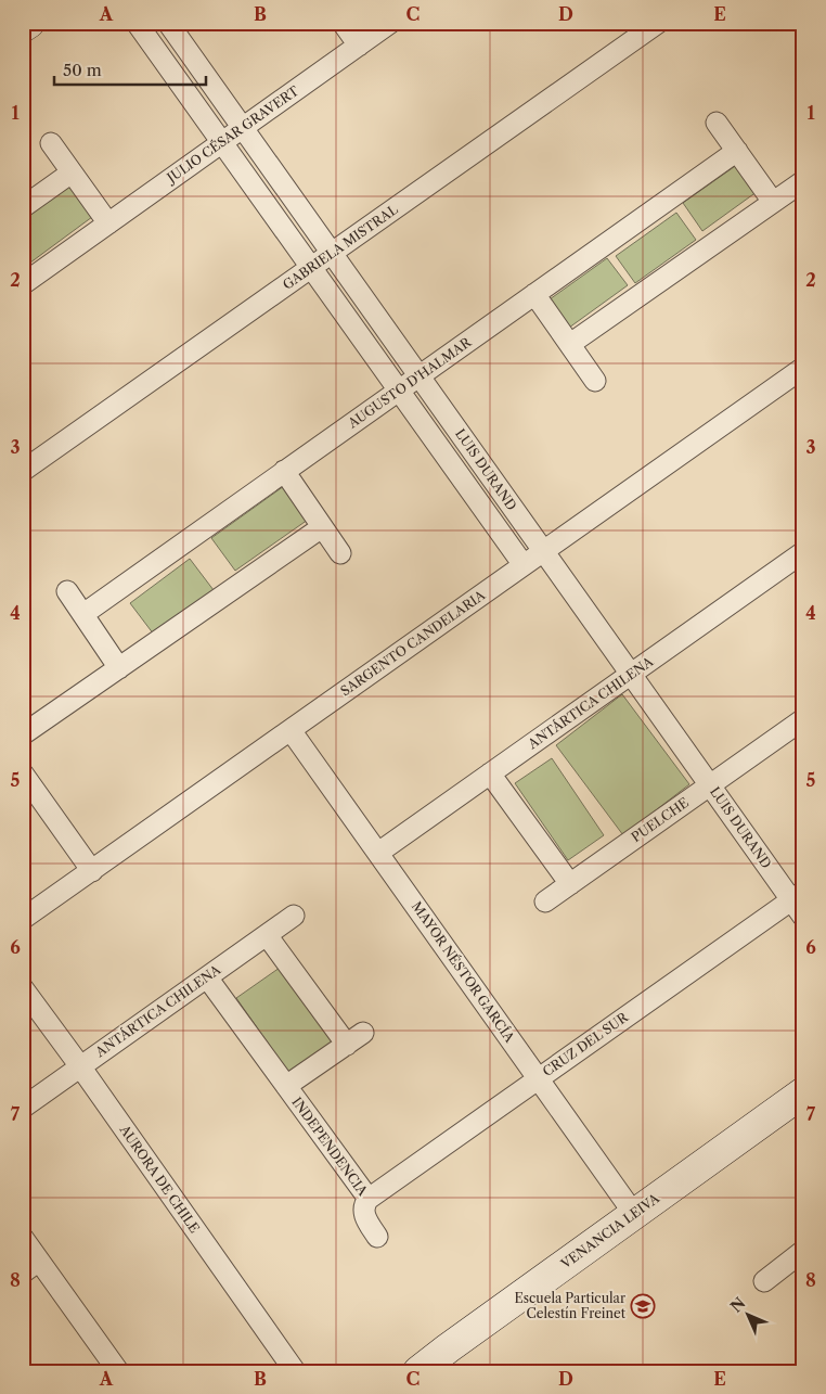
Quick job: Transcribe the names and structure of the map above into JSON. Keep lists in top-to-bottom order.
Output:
{
  "streets": {
    "street": [
      "JULIO CÉSAR GRAVERT",
      "GABRIELA MISTRAL",
      "AUGUSTO D'HALMAR",
      "LUIS DURAND",
      "SARGENTO CANDELARIA",
      "ANTÁRTICA CHILENA",
      "PUELCHE",
      "MAYOR NÉSTOR GARCÍA",
      "CRUZ DEL SUR",
      "INDEPENDENCIA",
      "AURORA DE CHILE",
      "VENANCIA LEIVA"
    ]
  },
  "crossings": [
    ["JULIO CÉSAR GRAVERT", "LUIS DURAND"],
    ["GABRIELA MISTRAL", "LUIS DURAND"],
    ["AUGUSTO D'HALMAR", "LUIS DURAND"],
    ["LUIS DURAND", "SARGENTO CANDELARIA"],
    ["LUIS DURAND", "ANTÁRTICA CHILENA"],
    ["LUIS DURAND", "PUELCHE"],
    ["LUIS DURAND", "CRUZ DEL SUR"],
    ["SARGENTO CANDELARIA", "MAYOR NÉSTOR GARCÍA"],
    ["ANTÁRTICA CHILENA", "MAYOR NÉSTOR GARCÍA"],
    ["ANTÁRTICA CHILENA", "INDEPENDENCIA"],
    ["ANTÁRTICA CHILENA", "AURORA DE CHILE"],
    ["MAYOR NÉSTOR GARCÍA", "CRUZ DEL SUR"],
    ["MAYOR NÉSTOR GARCÍA", "VENANCIA LEIVA"],
    ["CRUZ DEL SUR", "INDEPENDENCIA"]
  ],
  "places": {
    "school or university": ["Escuela Particular Celestín Freinet"]
  },
  "scale_bar": "50 m",
  "north": "top left",
  "grid": {
    "columns": [
      "A",
      "B",
      "C",
      "D",
      "E"
    ],
    "rows": [
      "1",
      "2",
      "3",
      "4",
      "5",
      "6",
      "7",
      "8"
    ]
  }
}
